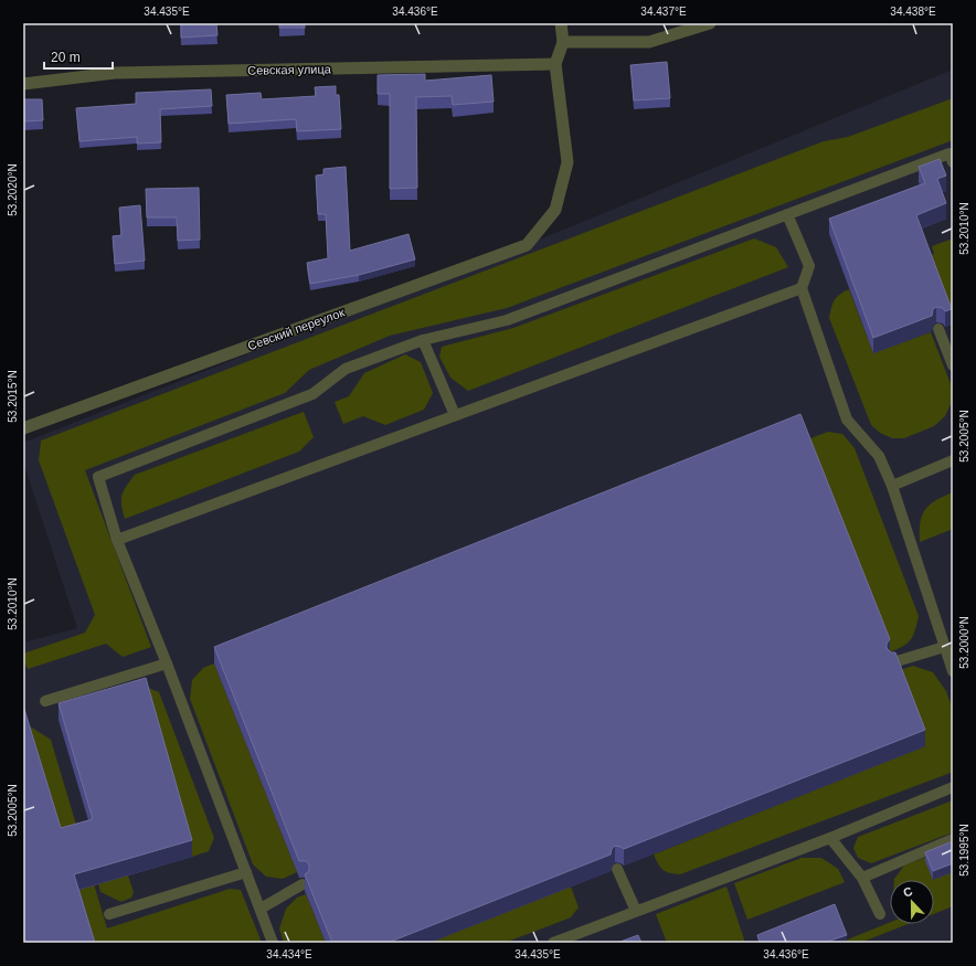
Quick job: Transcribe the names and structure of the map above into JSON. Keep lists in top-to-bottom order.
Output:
{
  "streets": {
    "street": ["Севская улица", "Севский переулок"]
  },
  "crossings": [
    ["Севская улица", "Севский переулок"]
  ],
  "scale_bar": "20 m",
  "north": "top",
  "coordinates": [
    "34.435°E",
    "34.436°E",
    "34.437°E",
    "34.438°E",
    "53.2020°N",
    "53.2010°N",
    "53.2015°N",
    "53.2005°N",
    "53.2000°N",
    "53.1995°N",
    "34.434°E"
  ]
}
